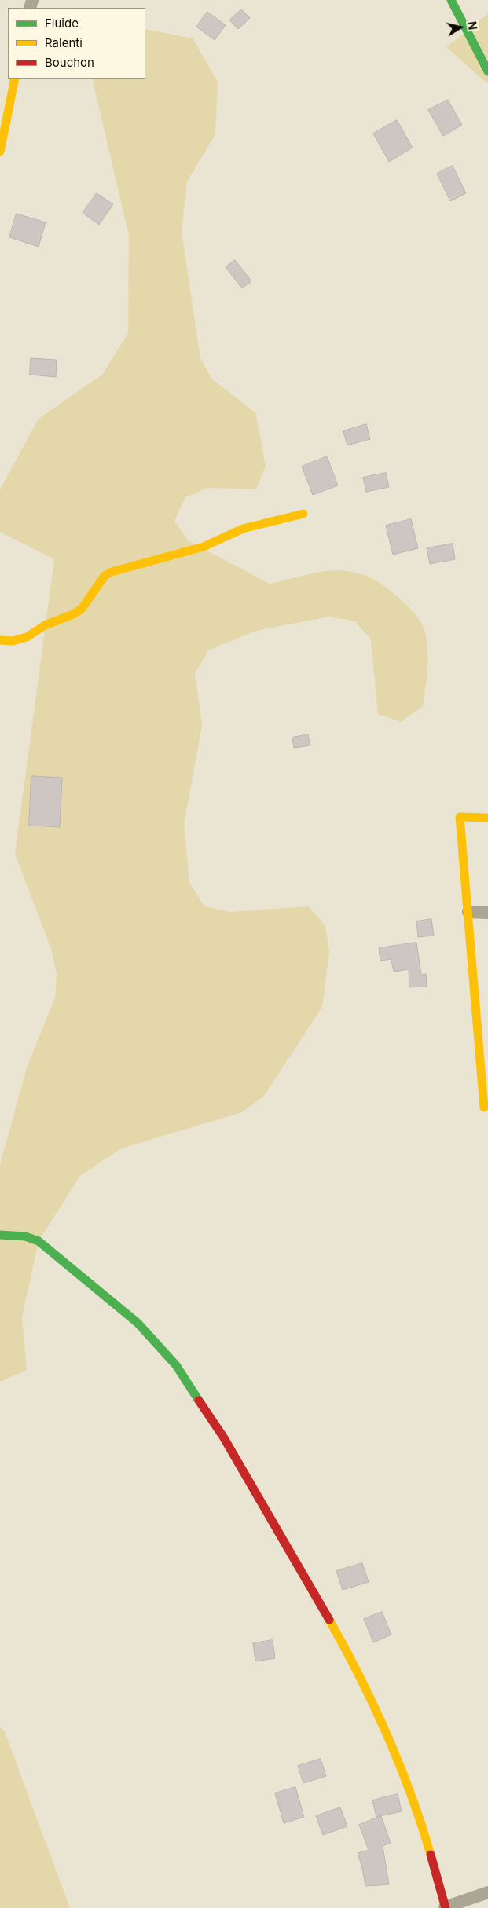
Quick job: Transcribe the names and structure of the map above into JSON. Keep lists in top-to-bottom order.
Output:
{
  "legend": ["Fluide", "Ralenti", "Bouchon"],
  "north": "right"
}
